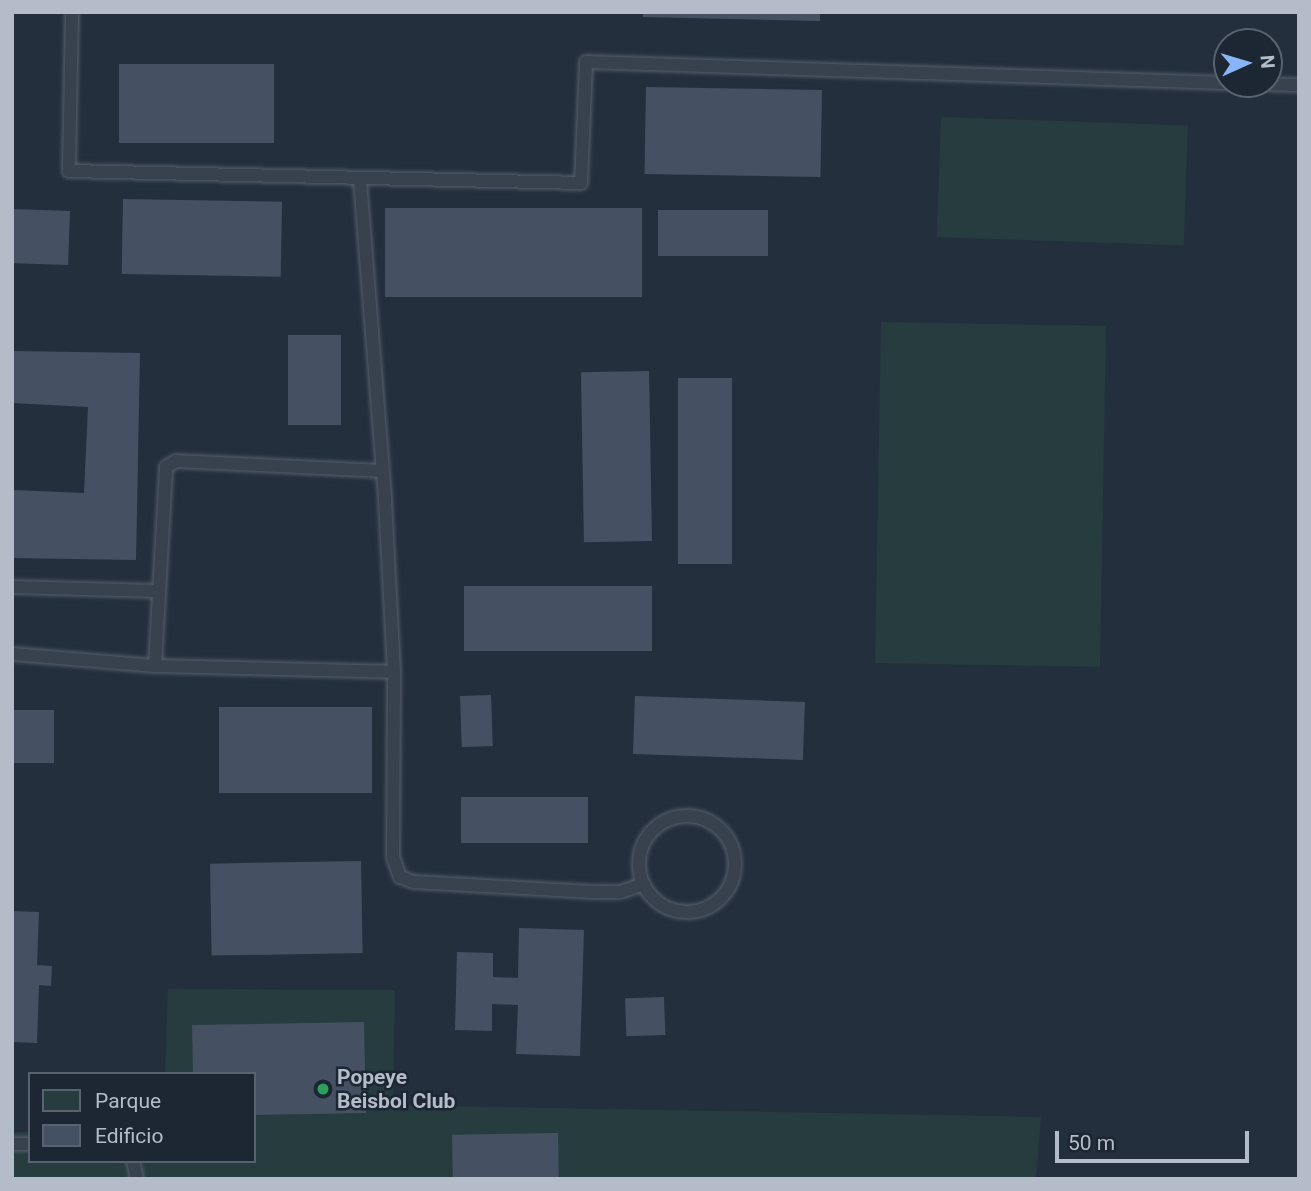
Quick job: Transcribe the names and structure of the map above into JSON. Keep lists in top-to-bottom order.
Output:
{
  "places": ["Popeye Beisbol Club"],
  "legend": ["Parque", "Edificio"],
  "scale_bar": "50 m",
  "north": "right"
}
